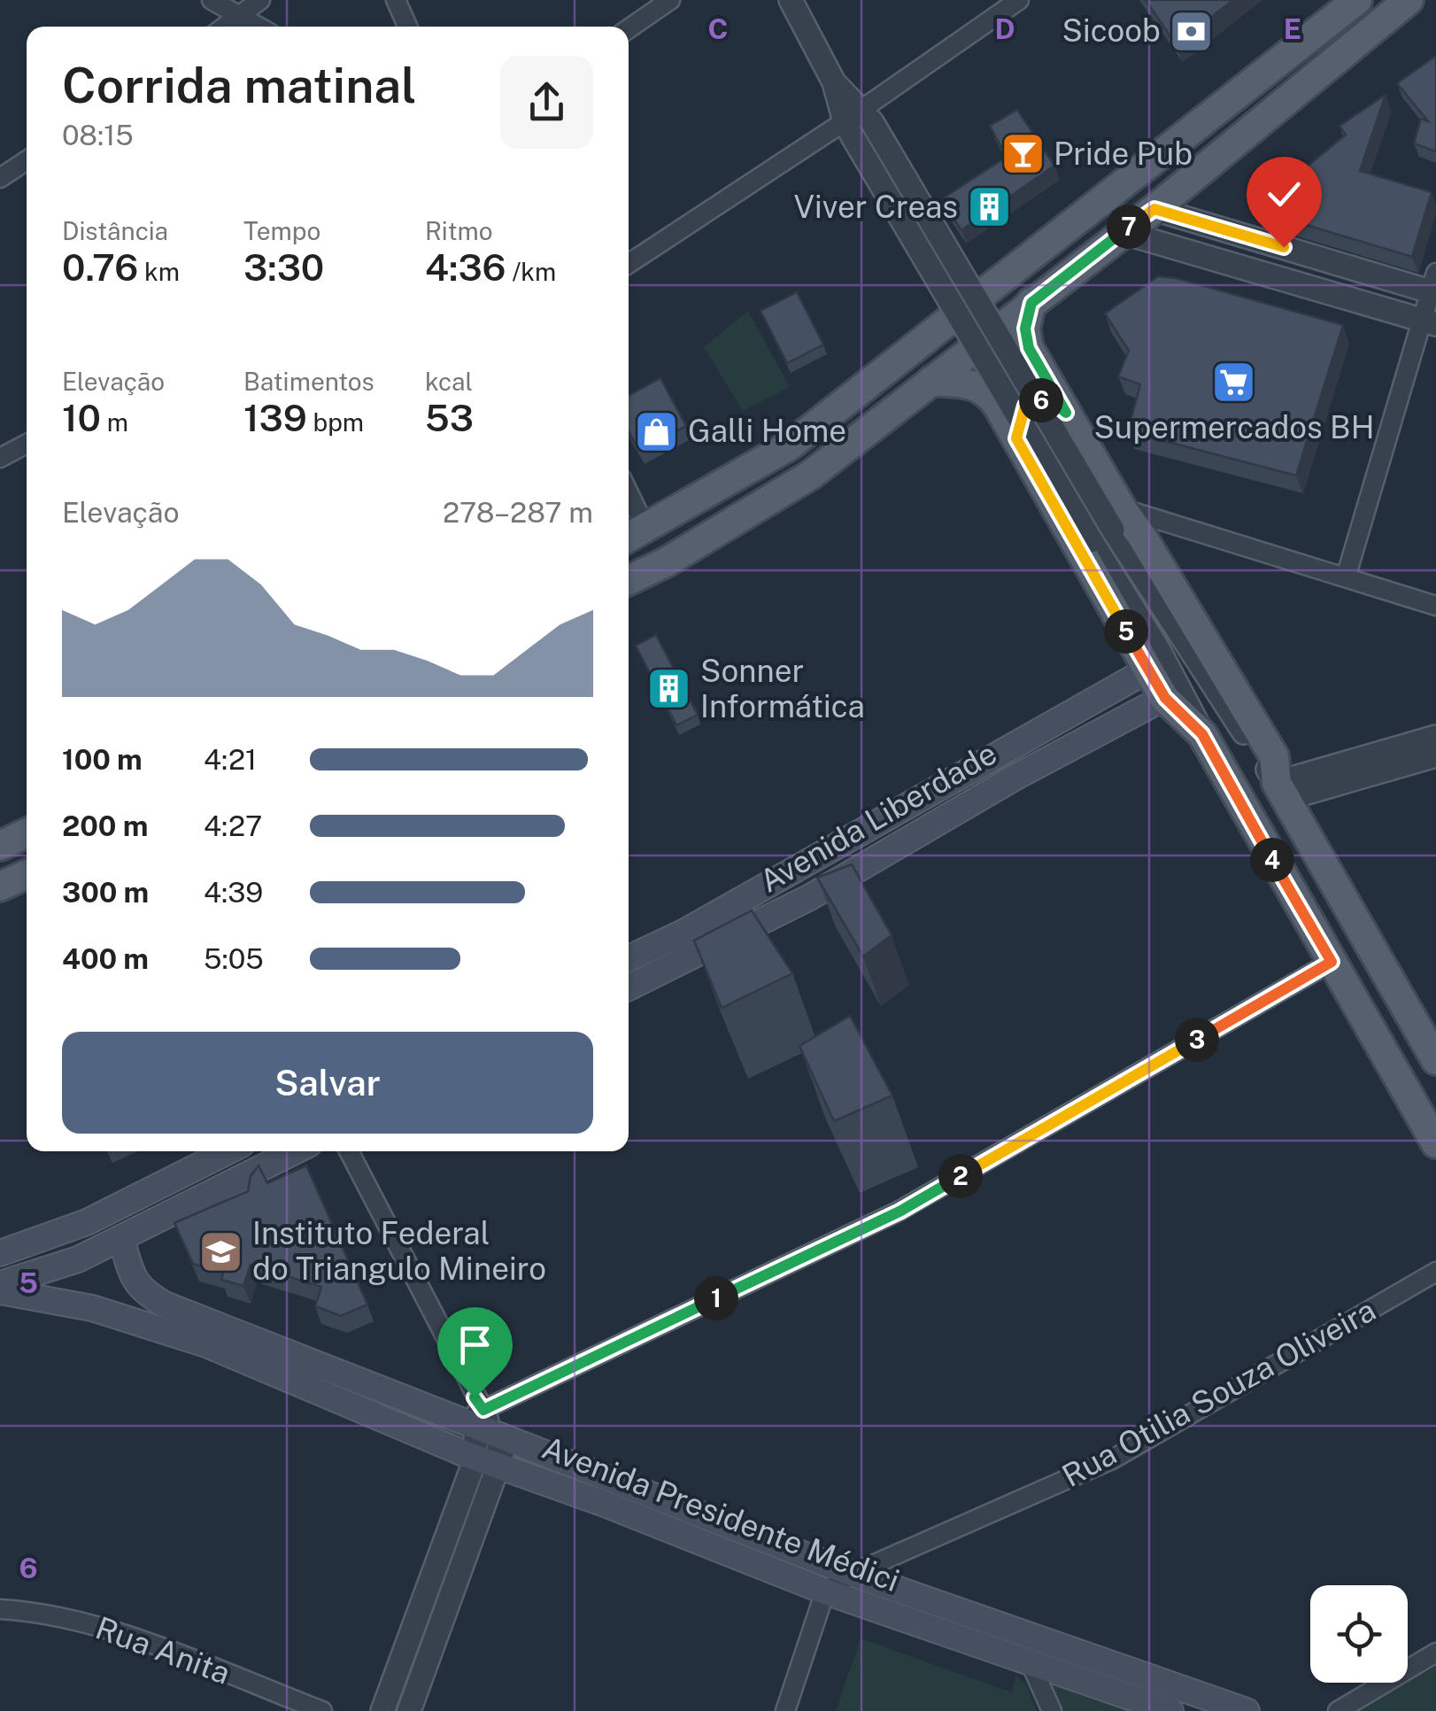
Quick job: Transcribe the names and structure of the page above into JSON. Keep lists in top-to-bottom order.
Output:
{
  "streets": {
    "main road": ["Avenida Liberdade", "Avenida Presidente Médici"],
    "street": ["Rua Otilia Souza Oliveira", "Rua Anita"]
  },
  "crossings": [
    ["Rua Otilia Souza Oliveira", "Avenida Presidente Médici"]
  ],
  "places": {
    "bank": ["Sicoob"],
    "bar": ["Pride Pub"],
    "building": ["Viver Creas", "Sonner Informática"],
    "supermarket": ["Supermercados BH"],
    "shop": ["Galli Home"],
    "school or university": ["Instituto Federal do Triangulo Mineiro"]
  },
  "page": {
    "heading": ["Corrida matinal", "08:15"],
    "stats": [
      ["Distância", "0.76 km"],
      ["Tempo", "3:30"],
      ["Ritmo", "4:36 /km"],
      ["Elevação", "10 m"],
      ["Batimentos", "139 bpm"],
      ["kcal", "53"]
    ],
    "pins": [
      "7",
      "6",
      "5",
      "4",
      "3",
      "2",
      "1"
    ],
    "chart": ["Elevação", "278–287 m"],
    "list": [
      {
        "name": "100 m",
        "note": "4:21"
      },
      {
        "name": "200 m",
        "note": "4:27"
      },
      {
        "name": "300 m",
        "note": "4:39"
      },
      {
        "name": "400 m",
        "note": "5:05"
      }
    ],
    "buttons": "Salvar"
  },
  "grid": {
    "columns": ["C", "D", "E"],
    "rows": ["5", "6"]
  }
}
